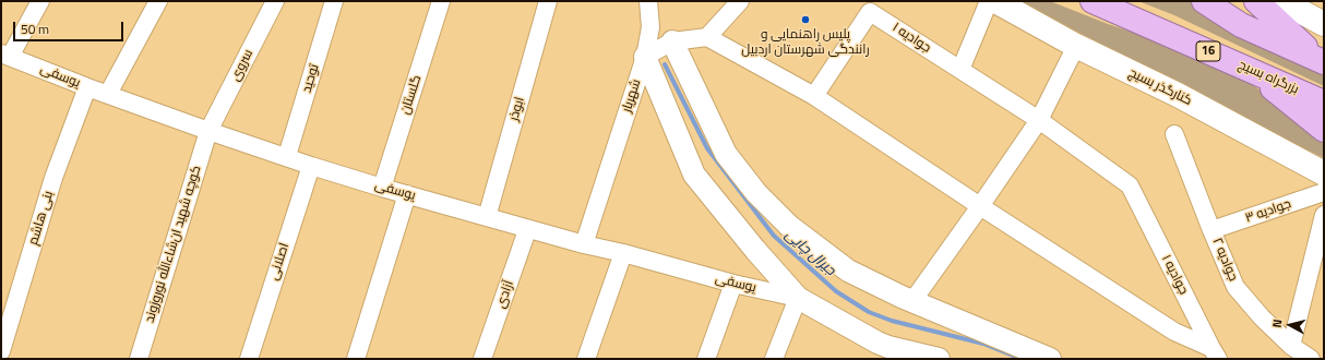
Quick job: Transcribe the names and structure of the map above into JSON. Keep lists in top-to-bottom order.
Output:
{
  "streets": {
    "highway": ["16", "بزرگراه بسیج"],
    "main road": ["کنارگذر بسیج"],
    "street": [
      "جوادیه ۱",
      "سروی",
      "یوسفی",
      "توحید",
      "گلستان",
      "شهریار",
      "ابوذر",
      "جوادیه ۳",
      "بنی هاشم",
      "کوچه شهید ان‌شاءالله نوروزوند",
      "جوادیه ۲",
      "اصلانی",
      "آزادی"
    ]
  },
  "crossings": [
    ["سروی", "یوسفی"],
    ["سروی", "کوچه شهید ان‌شاءالله نوروزوند"],
    ["یوسفی", "توحید"],
    ["یوسفی", "گلستان"],
    ["یوسفی", "شهریار"],
    ["یوسفی", "ابوذر"],
    ["یوسفی", "بنی هاشم"],
    ["یوسفی", "کوچه شهید ان‌شاءالله نوروزوند"],
    ["یوسفی", "اصلانی"],
    ["یوسفی", "آزادی"],
    ["جوادیه ۳", "جوادیه ۲"]
  ],
  "water": ["جیرال چایی"],
  "places": ["پلیس راهنمایی و رانندگی شهرستان اردبیل"],
  "scale_bar": "50 m",
  "north": "left"
}
